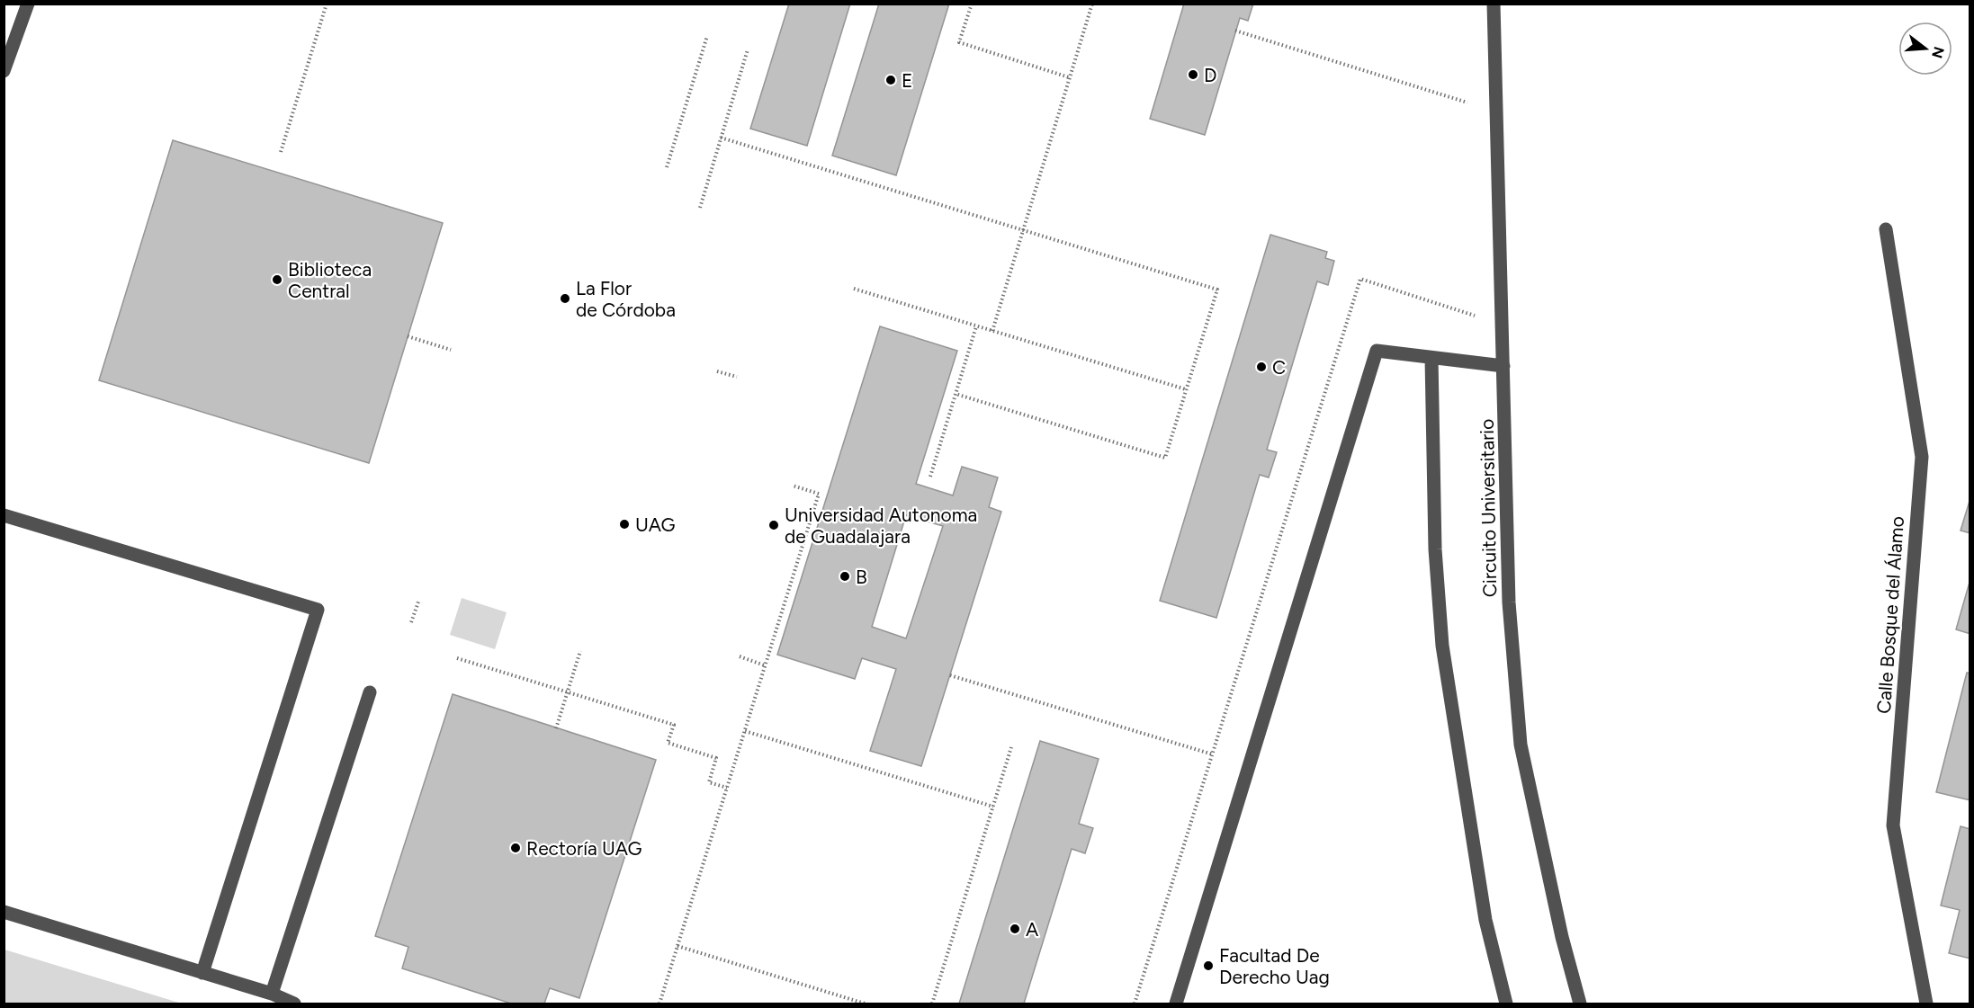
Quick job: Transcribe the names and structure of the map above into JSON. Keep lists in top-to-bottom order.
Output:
{
  "streets": {
    "street": ["Circuito Universitario", "Calle Bosque del Álamo"]
  },
  "places": [
    "D",
    "E",
    "Biblioteca Central",
    "La Flor de Córdoba",
    "C",
    "UAG",
    "Universidad Autonoma de Guadalajara",
    "B",
    "Rectoría UAG",
    "A",
    "Facultad De Derecho Uag"
  ],
  "north": "right"
}
